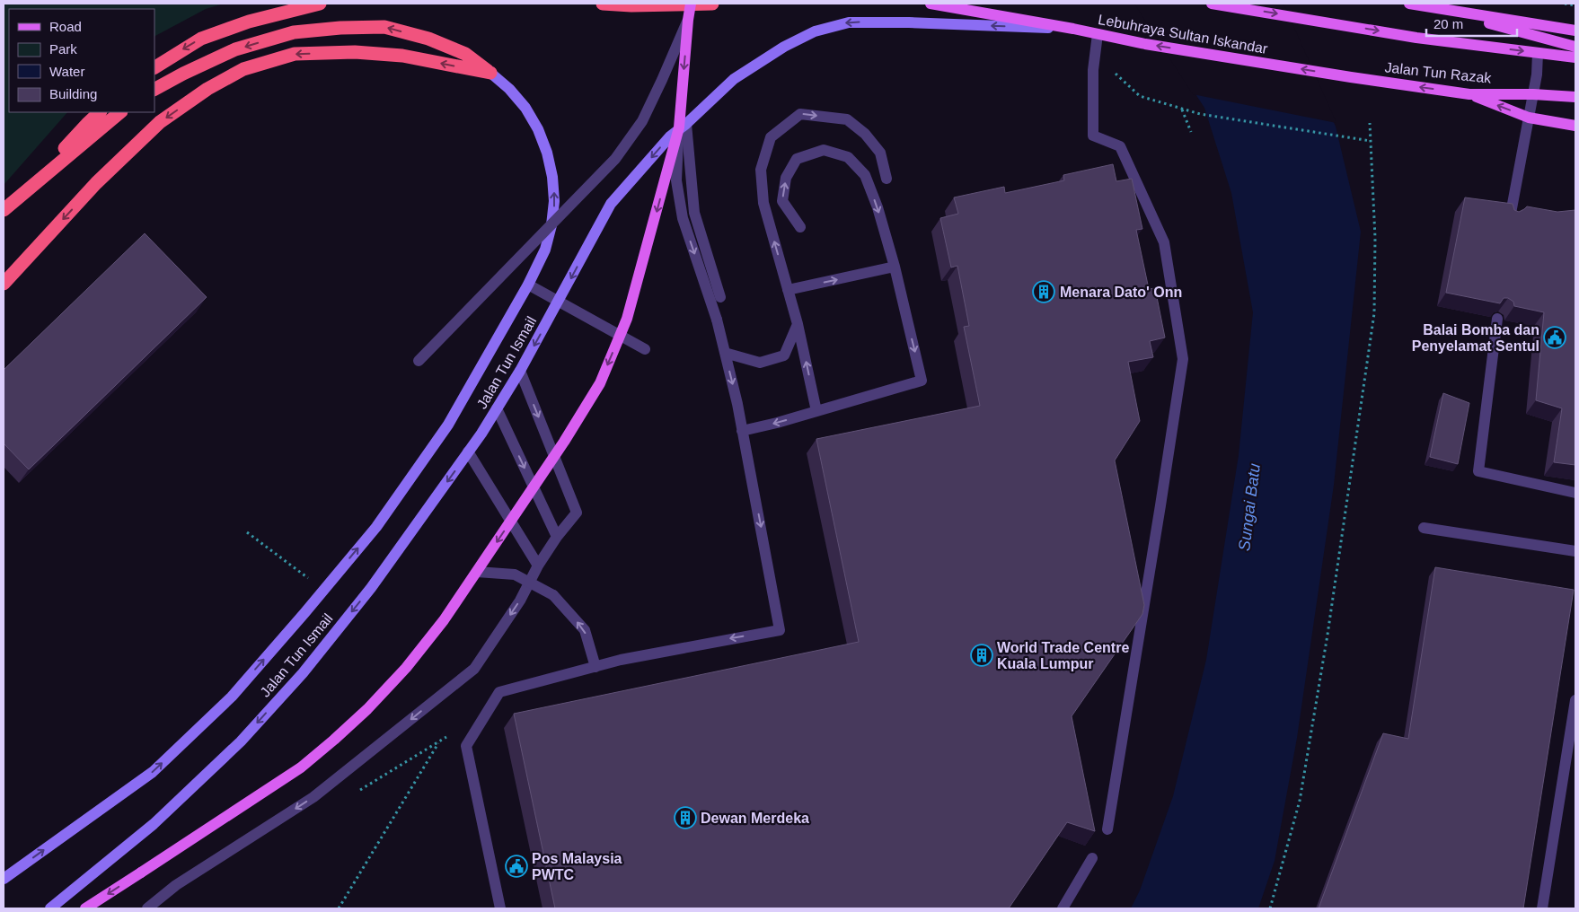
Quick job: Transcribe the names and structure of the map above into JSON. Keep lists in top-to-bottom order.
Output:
{
  "streets": {
    "main road": ["Lebuhraya Sultan Iskandar", "Jalan Tun Razak"],
    "street": ["Jalan Tun Ismail"]
  },
  "crossings": [
    ["Lebuhraya Sultan Iskandar", "Jalan Tun Razak"],
    ["Lebuhraya Sultan Iskandar", "Jalan Tun Ismail"]
  ],
  "water": ["Sungai Batu"],
  "places": {
    "building": ["Menara Dato' Onn", "World Trade Centre Kuala Lumpur", "Dewan Merdeka"],
    "public building": ["Balai Bomba dan Penyelamat Sentul", "Pos Malaysia PWTC"]
  },
  "legend": [
    "Road",
    "Park",
    "Water",
    "Building"
  ],
  "scale_bar": "20 m"
}
